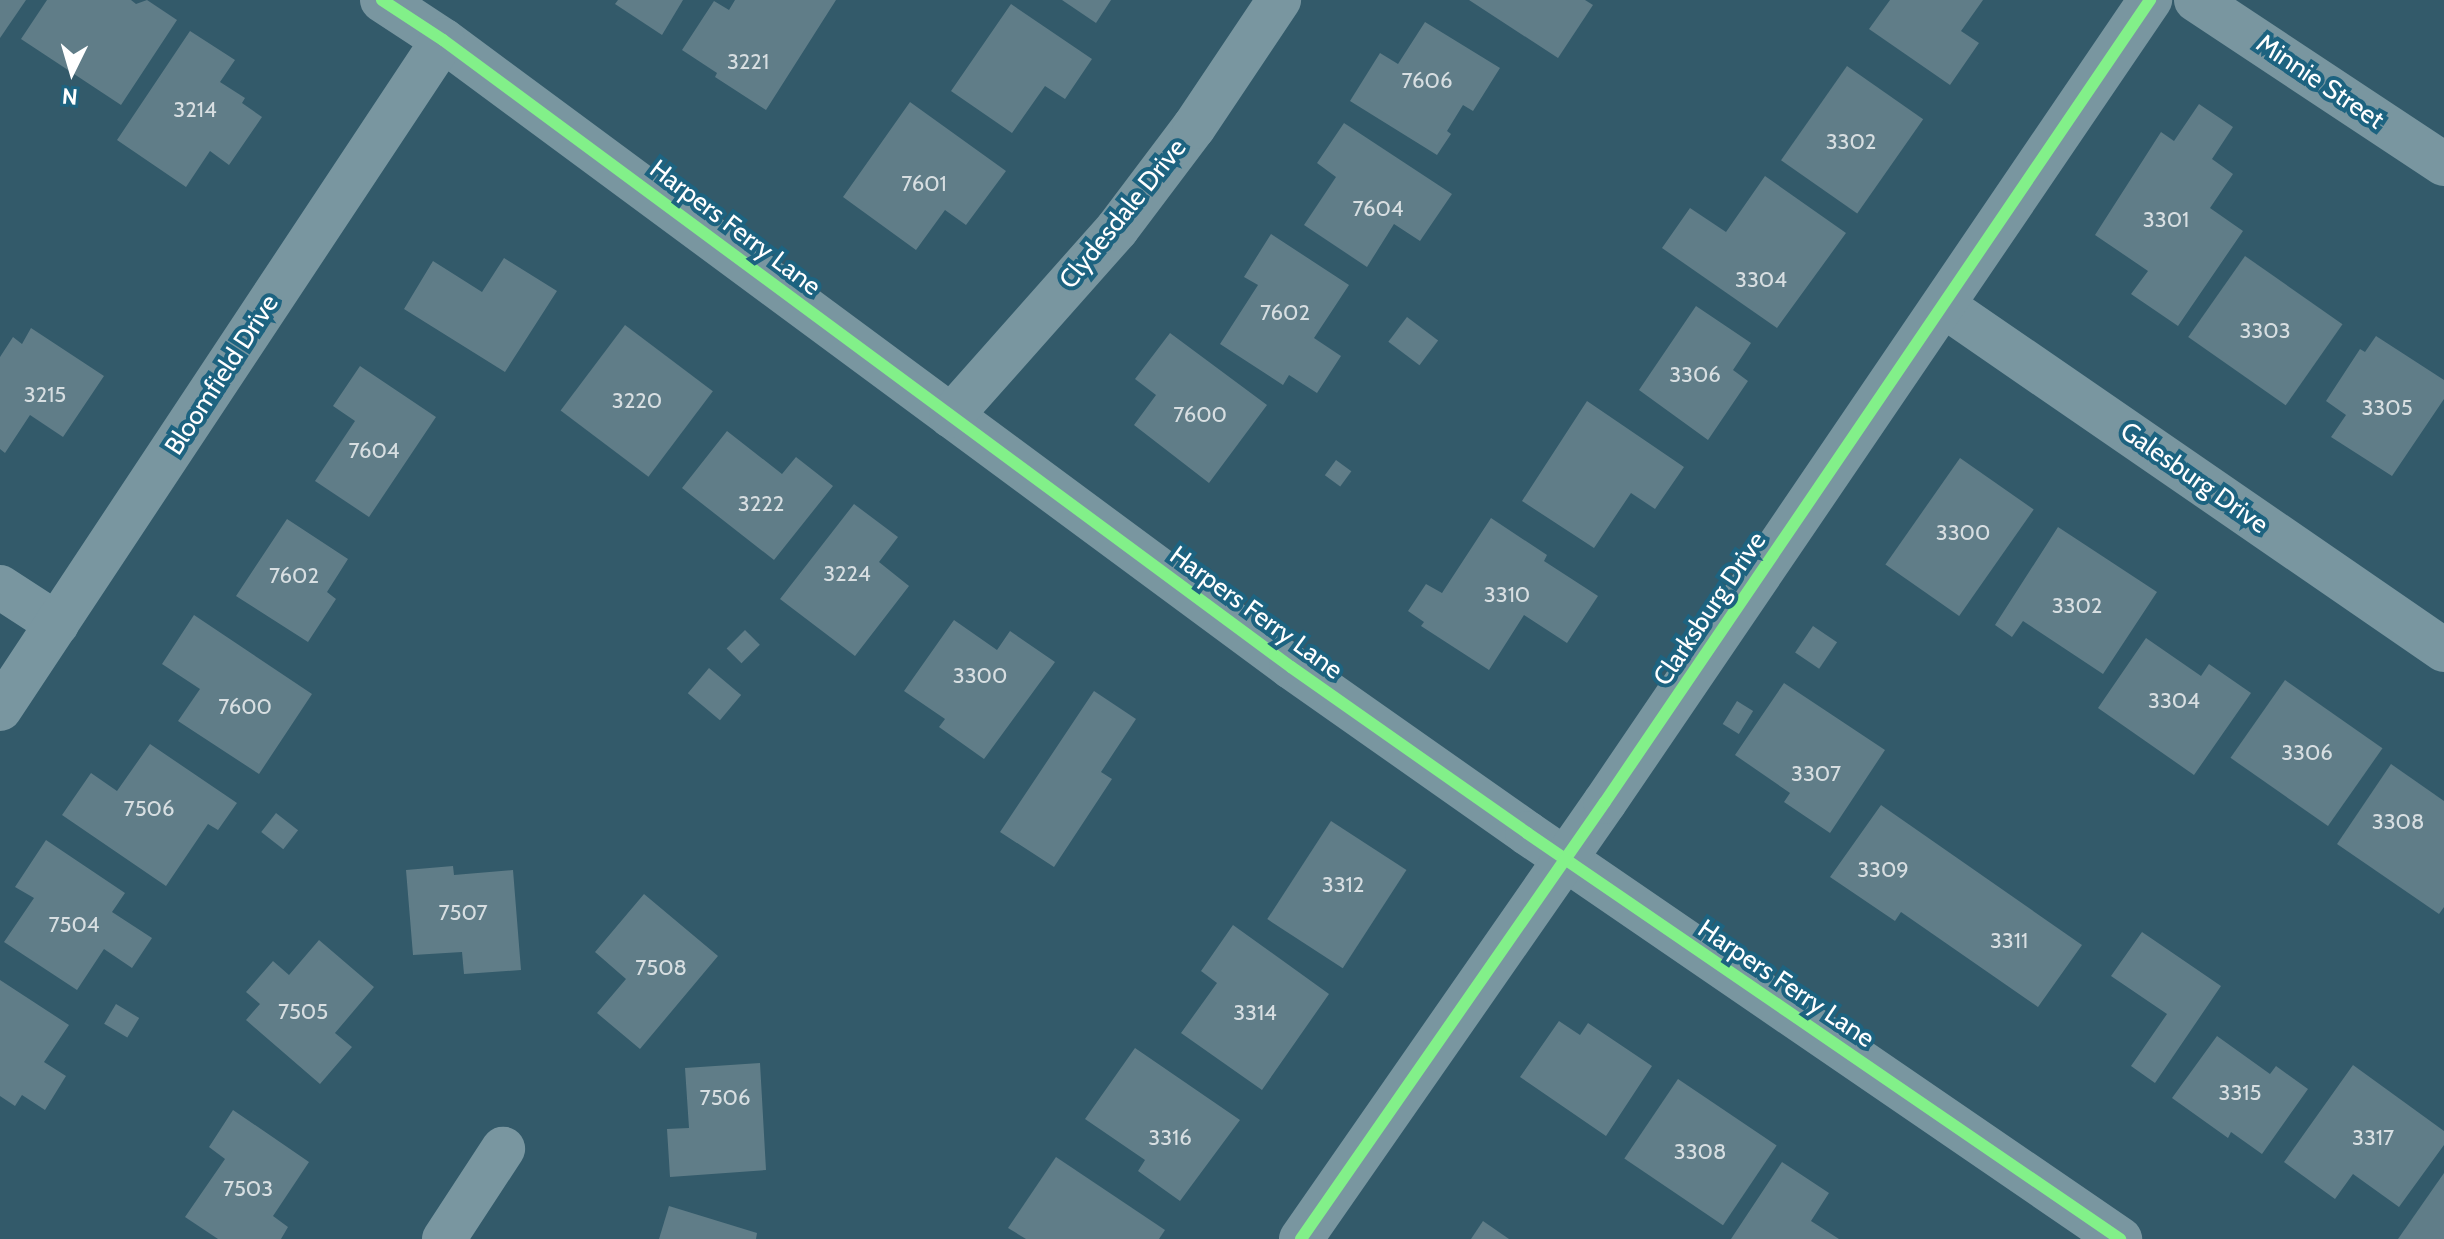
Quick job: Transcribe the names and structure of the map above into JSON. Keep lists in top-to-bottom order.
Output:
{
  "streets": {
    "street": [
      "Minnie Street",
      "Clydesdale Drive",
      "Harpers Ferry Lane",
      "Bloomfield Drive",
      "Galesburg Drive",
      "Clarksburg Drive"
    ]
  },
  "crossings": [
    ["Clydesdale Drive", "Harpers Ferry Lane"],
    ["Harpers Ferry Lane", "Bloomfield Drive"],
    ["Harpers Ferry Lane", "Clarksburg Drive"],
    ["Galesburg Drive", "Clarksburg Drive"]
  ],
  "house_numbers": [
    "3221",
    "7606",
    "3214",
    "3302",
    "7601",
    "7604",
    "3301",
    "3304",
    "7602",
    "3303",
    "3306",
    "3215",
    "3220",
    "3305",
    "7600",
    "7604",
    "3222",
    "3300",
    "3224",
    "7602",
    "3310",
    "3302",
    "3300",
    "3304",
    "7600",
    "3306",
    "3307",
    "7506",
    "3308",
    "3309",
    "3312",
    "7507",
    "7504",
    "3311",
    "7508",
    "7505",
    "3314",
    "3315",
    "7506",
    "3316",
    "3317",
    "3308",
    "7503"
  ],
  "north": "bottom"
}
